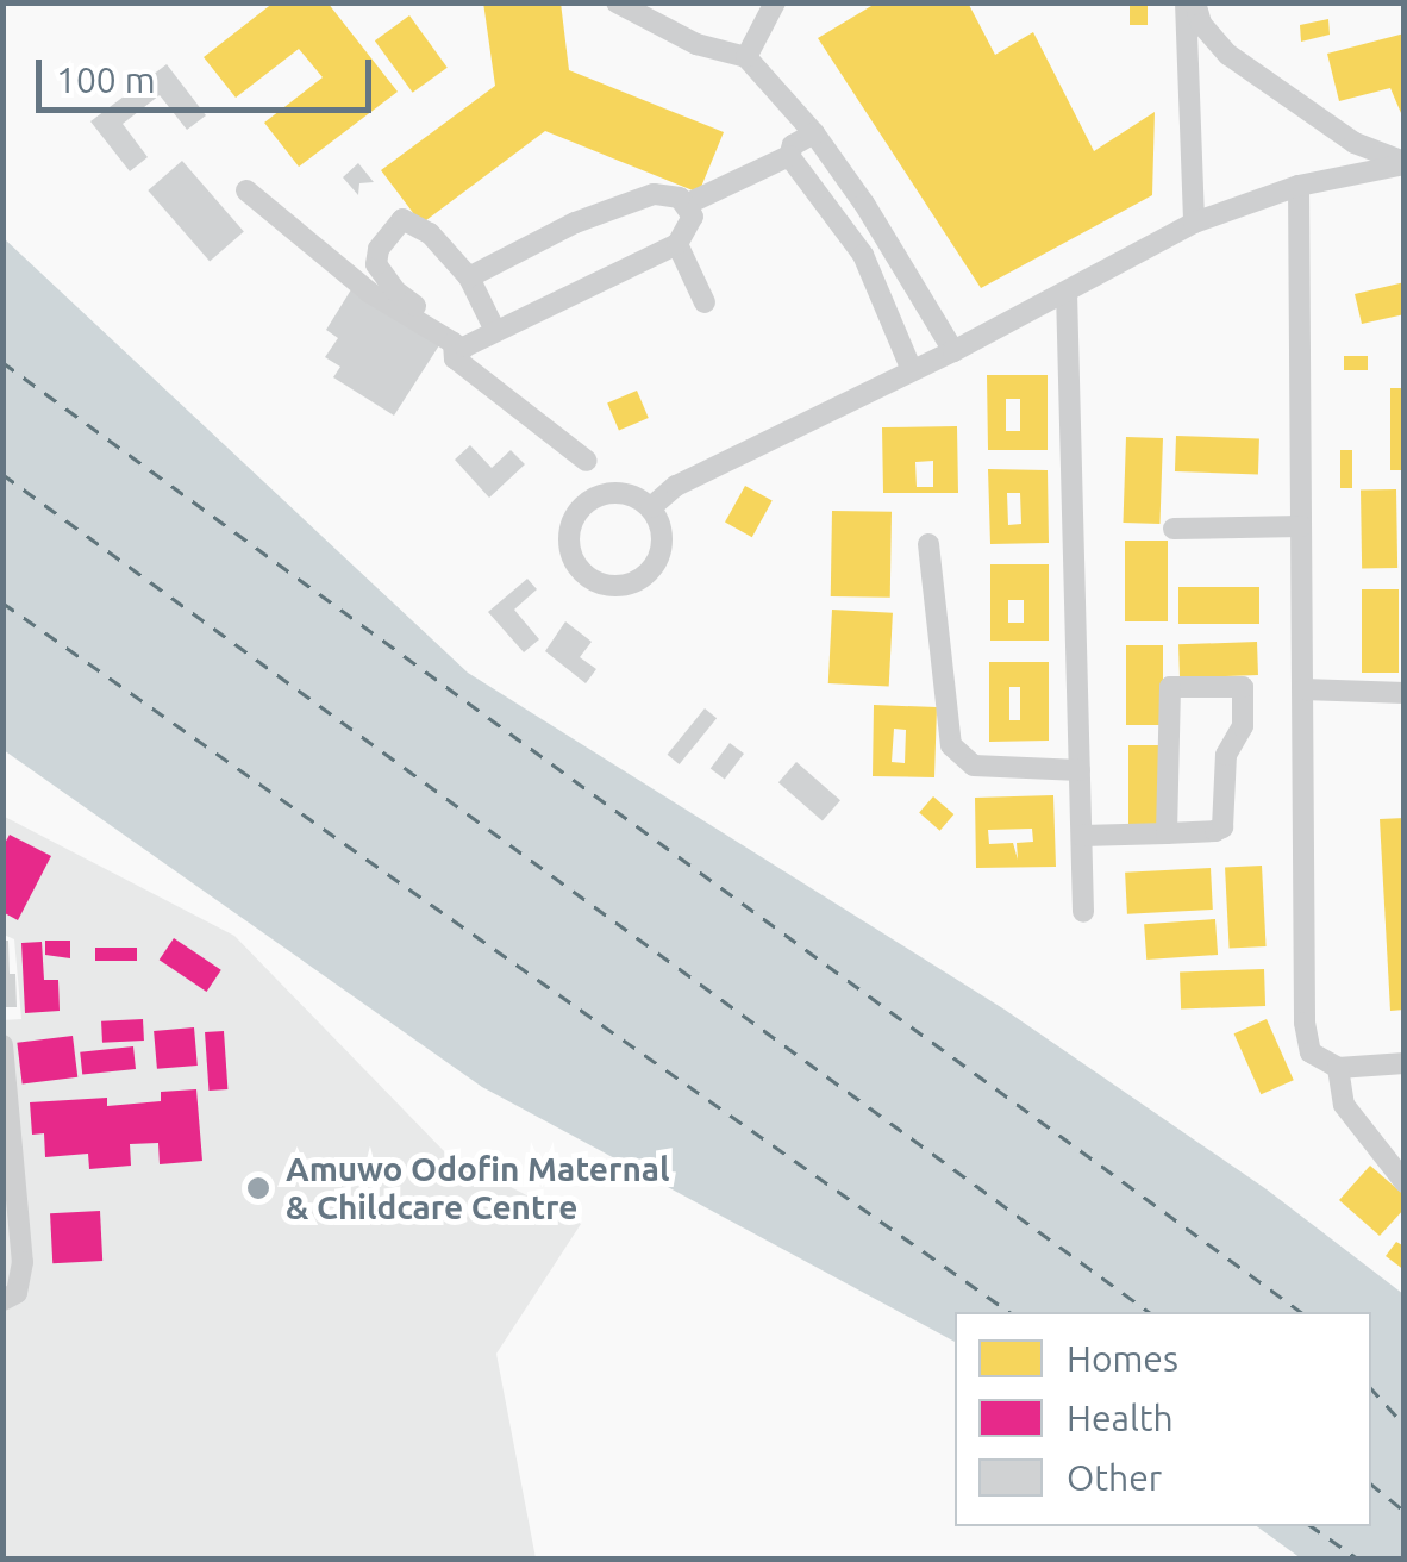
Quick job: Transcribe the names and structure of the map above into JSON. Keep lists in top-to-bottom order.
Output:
{
  "places": ["Amuwo Odofin Maternal & Childcare Centre"],
  "legend": ["Homes", "Health", "Other"],
  "scale_bar": "100 m"
}
